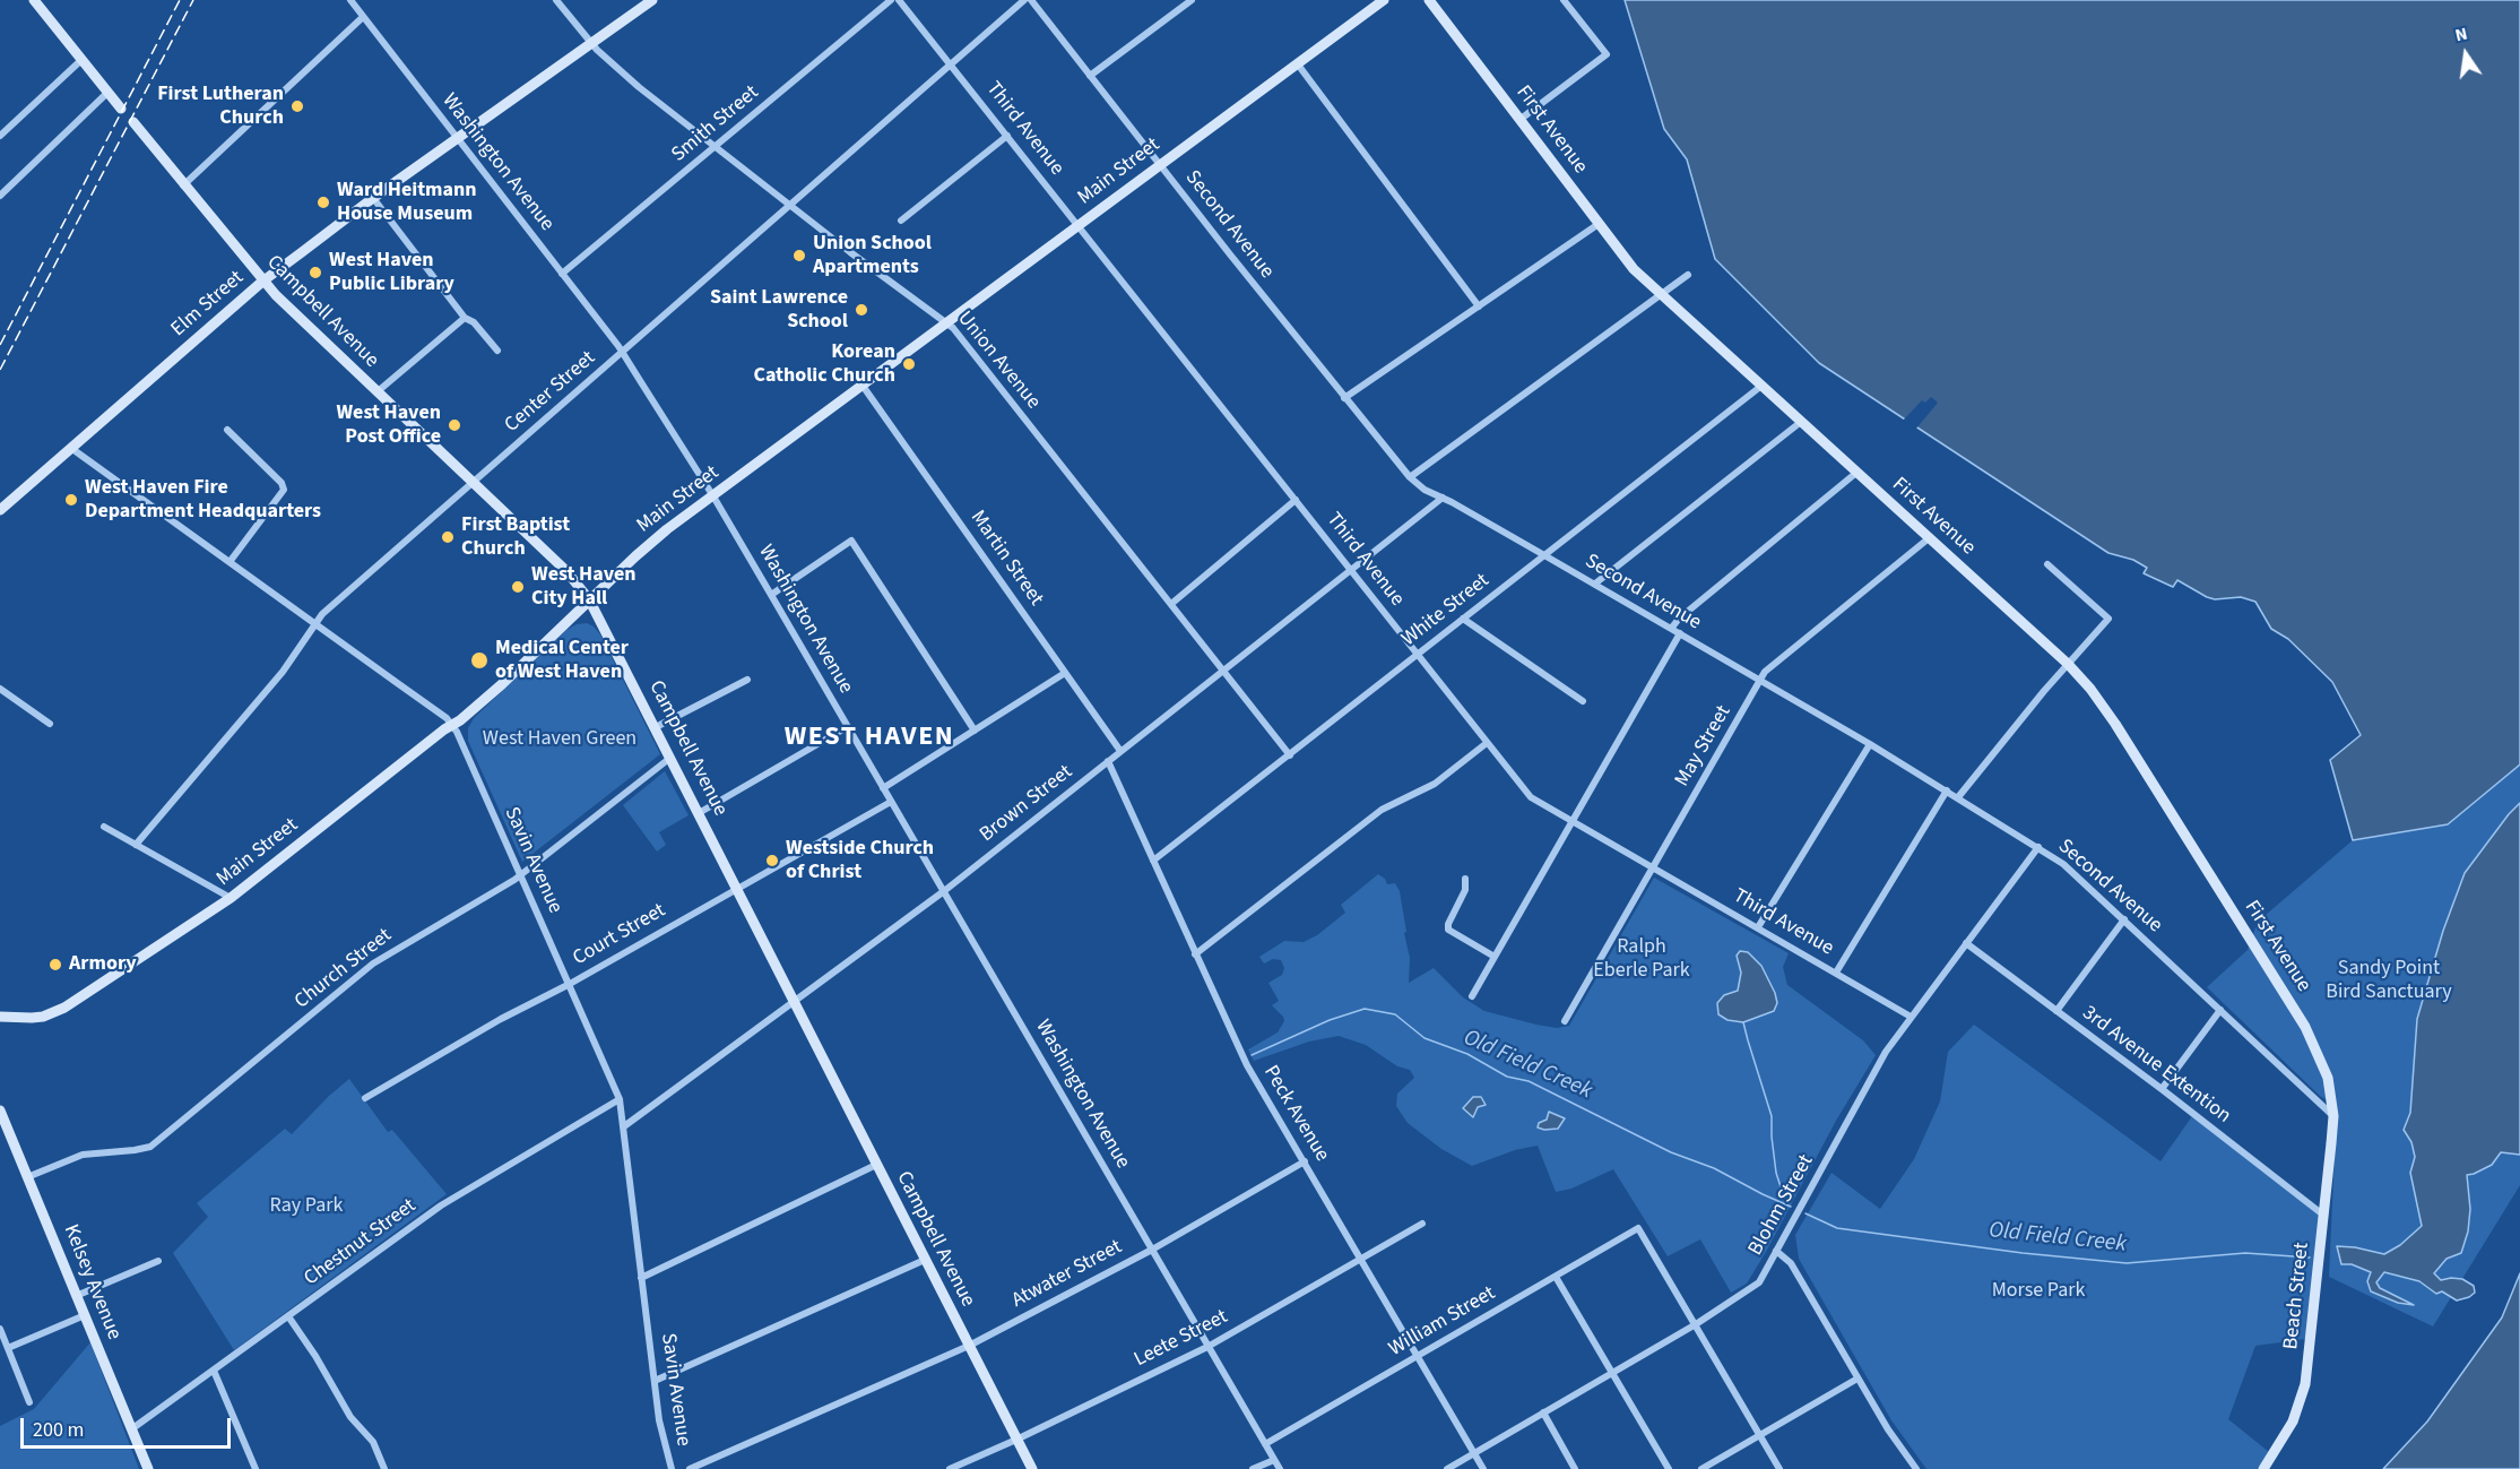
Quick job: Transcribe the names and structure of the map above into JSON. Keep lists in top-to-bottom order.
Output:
{
  "streets": {
    "main road": [
      "First Avenue",
      "Main Street",
      "Elm Street",
      "Campbell Avenue",
      "Kelsey Avenue",
      "Beach Street"
    ],
    "street": [
      "Smith Street",
      "Third Avenue",
      "Washington Avenue",
      "Second Avenue",
      "Union Avenue",
      "Center Street",
      "Martin Street",
      "White Street",
      "May Street",
      "Brown Street",
      "Savin Avenue",
      "Court Street",
      "Church Street",
      "3rd Avenue Extention",
      "Peck Avenue",
      "Blohm Street",
      "Chestnut Street",
      "Atwater Street",
      "William Street",
      "Leete Street"
    ]
  },
  "crossings": [
    ["Smith Street", "Washington Avenue"],
    ["Smith Street", "Union Avenue"],
    ["Third Avenue", "Main Street"],
    ["Third Avenue", "Center Street"],
    ["Third Avenue", "White Street"],
    ["Third Avenue", "May Street"],
    ["Third Avenue", "Brown Street"],
    ["Third Avenue", "Blohm Street"],
    ["First Avenue", "Second Avenue"],
    ["First Avenue", "White Street"],
    ["First Avenue", "May Street"],
    ["First Avenue", "Beach Street"],
    ["Washington Avenue", "Main Street"],
    ["Washington Avenue", "Elm Street"],
    ["Washington Avenue", "Center Street"],
    ["Washington Avenue", "Brown Street"],
    ["Washington Avenue", "Court Street"],
    ["Washington Avenue", "Atwater Street"],
    ["Washington Avenue", "William Street"],
    ["Washington Avenue", "Leete Street"],
    ["Main Street", "Second Avenue"],
    ["Main Street", "Campbell Avenue"],
    ["Main Street", "Union Avenue"],
    ["Main Street", "Martin Street"],
    ["Main Street", "Savin Avenue"],
    ["Second Avenue", "White Street"],
    ["Second Avenue", "May Street"],
    ["Second Avenue", "Brown Street"],
    ["Second Avenue", "Blohm Street"],
    ["Second Avenue", "Beach Street"],
    ["Elm Street", "Campbell Avenue"],
    ["Elm Street", "Union Avenue"],
    ["Elm Street", "Savin Avenue"],
    ["Campbell Avenue", "Center Street"],
    ["Campbell Avenue", "Brown Street"],
    ["Campbell Avenue", "Court Street"],
    ["Campbell Avenue", "Church Street"],
    ["Campbell Avenue", "Atwater Street"],
    ["Campbell Avenue", "Leete Street"],
    ["Union Avenue", "Center Street"],
    ["Union Avenue", "White Street"],
    ["Union Avenue", "Brown Street"],
    ["Center Street", "Savin Avenue"],
    ["Martin Street", "Brown Street"],
    ["White Street", "Peck Avenue"],
    ["Brown Street", "Savin Avenue"],
    ["Brown Street", "Peck Avenue"],
    ["Savin Avenue", "Court Street"],
    ["Savin Avenue", "Church Street"],
    ["Savin Avenue", "Chestnut Street"],
    ["Church Street", "Kelsey Avenue"],
    ["3rd Avenue Extention", "Blohm Street"],
    ["3rd Avenue Extention", "Beach Street"],
    ["Peck Avenue", "Blohm Street"],
    ["Peck Avenue", "Atwater Street"],
    ["Peck Avenue", "William Street"],
    ["Peck Avenue", "Leete Street"],
    ["Blohm Street", "William Street"],
    ["Chestnut Street", "Kelsey Avenue"]
  ],
  "districts": ["WEST HAVEN"],
  "water": ["Old Field Creek"],
  "parks": [
    "West Haven Green",
    "Ralph Eberle Park",
    "Sandy Point Bird Sanctuary",
    "Ray Park",
    "Morse Park"
  ],
  "places": [
    "First Lutheran Church",
    "Ward Heitmann House Museum",
    "Union School Apartments",
    "West Haven Public Library",
    "Saint Lawrence School",
    "Korean Catholic Church",
    "West Haven Post Office",
    "West Haven Fire Department Headquarters",
    "First Baptist Church",
    "West Haven City Hall",
    "Medical Center of West Haven",
    "Westside Church of Christ",
    "Armory"
  ],
  "scale_bar": "200 m",
  "north": "top"
}
